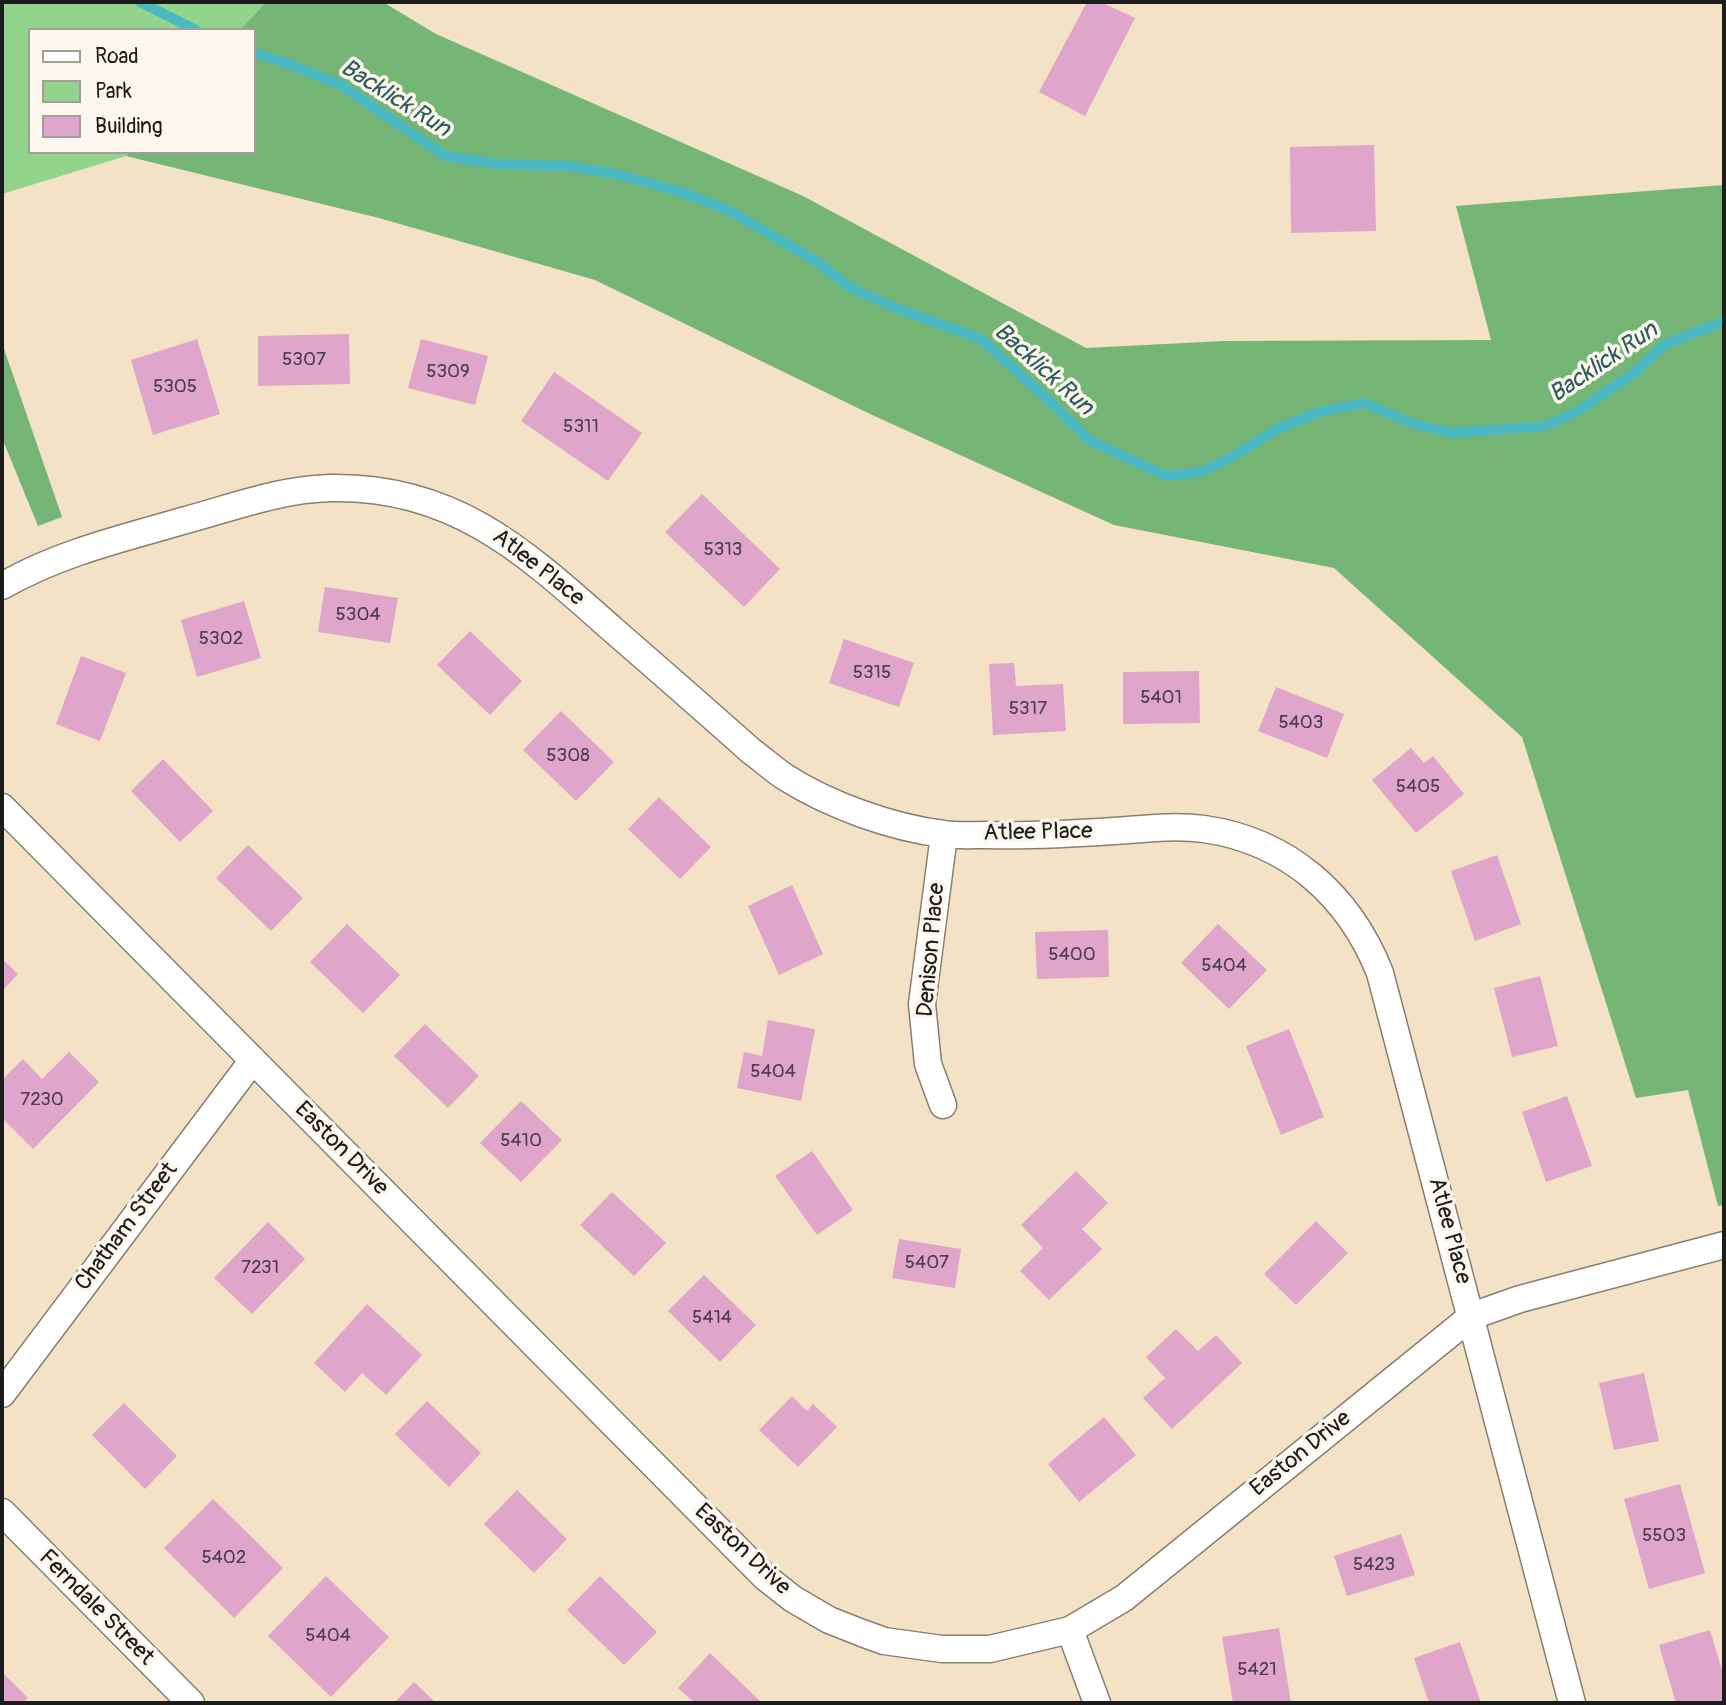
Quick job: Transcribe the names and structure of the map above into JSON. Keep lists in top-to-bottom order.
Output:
{
  "streets": {
    "street": [
      "Atlee Place",
      "Denison Place",
      "Easton Drive",
      "Chatham Street",
      "Ferndale Street"
    ]
  },
  "crossings": [
    ["Atlee Place", "Denison Place"],
    ["Atlee Place", "Easton Drive"],
    ["Easton Drive", "Chatham Street"]
  ],
  "water": ["Backlick Run"],
  "house_numbers": [
    "5307",
    "5309",
    "5305",
    "5311",
    "5313",
    "5304",
    "5302",
    "5315",
    "5401",
    "5317",
    "5403",
    "5308",
    "5405",
    "5400",
    "5404",
    "5404",
    "7230",
    "5410",
    "5407",
    "7231",
    "5414",
    "5503",
    "5402",
    "5423",
    "5404",
    "5421"
  ],
  "legend": ["Road", "Park", "Building"]
}
